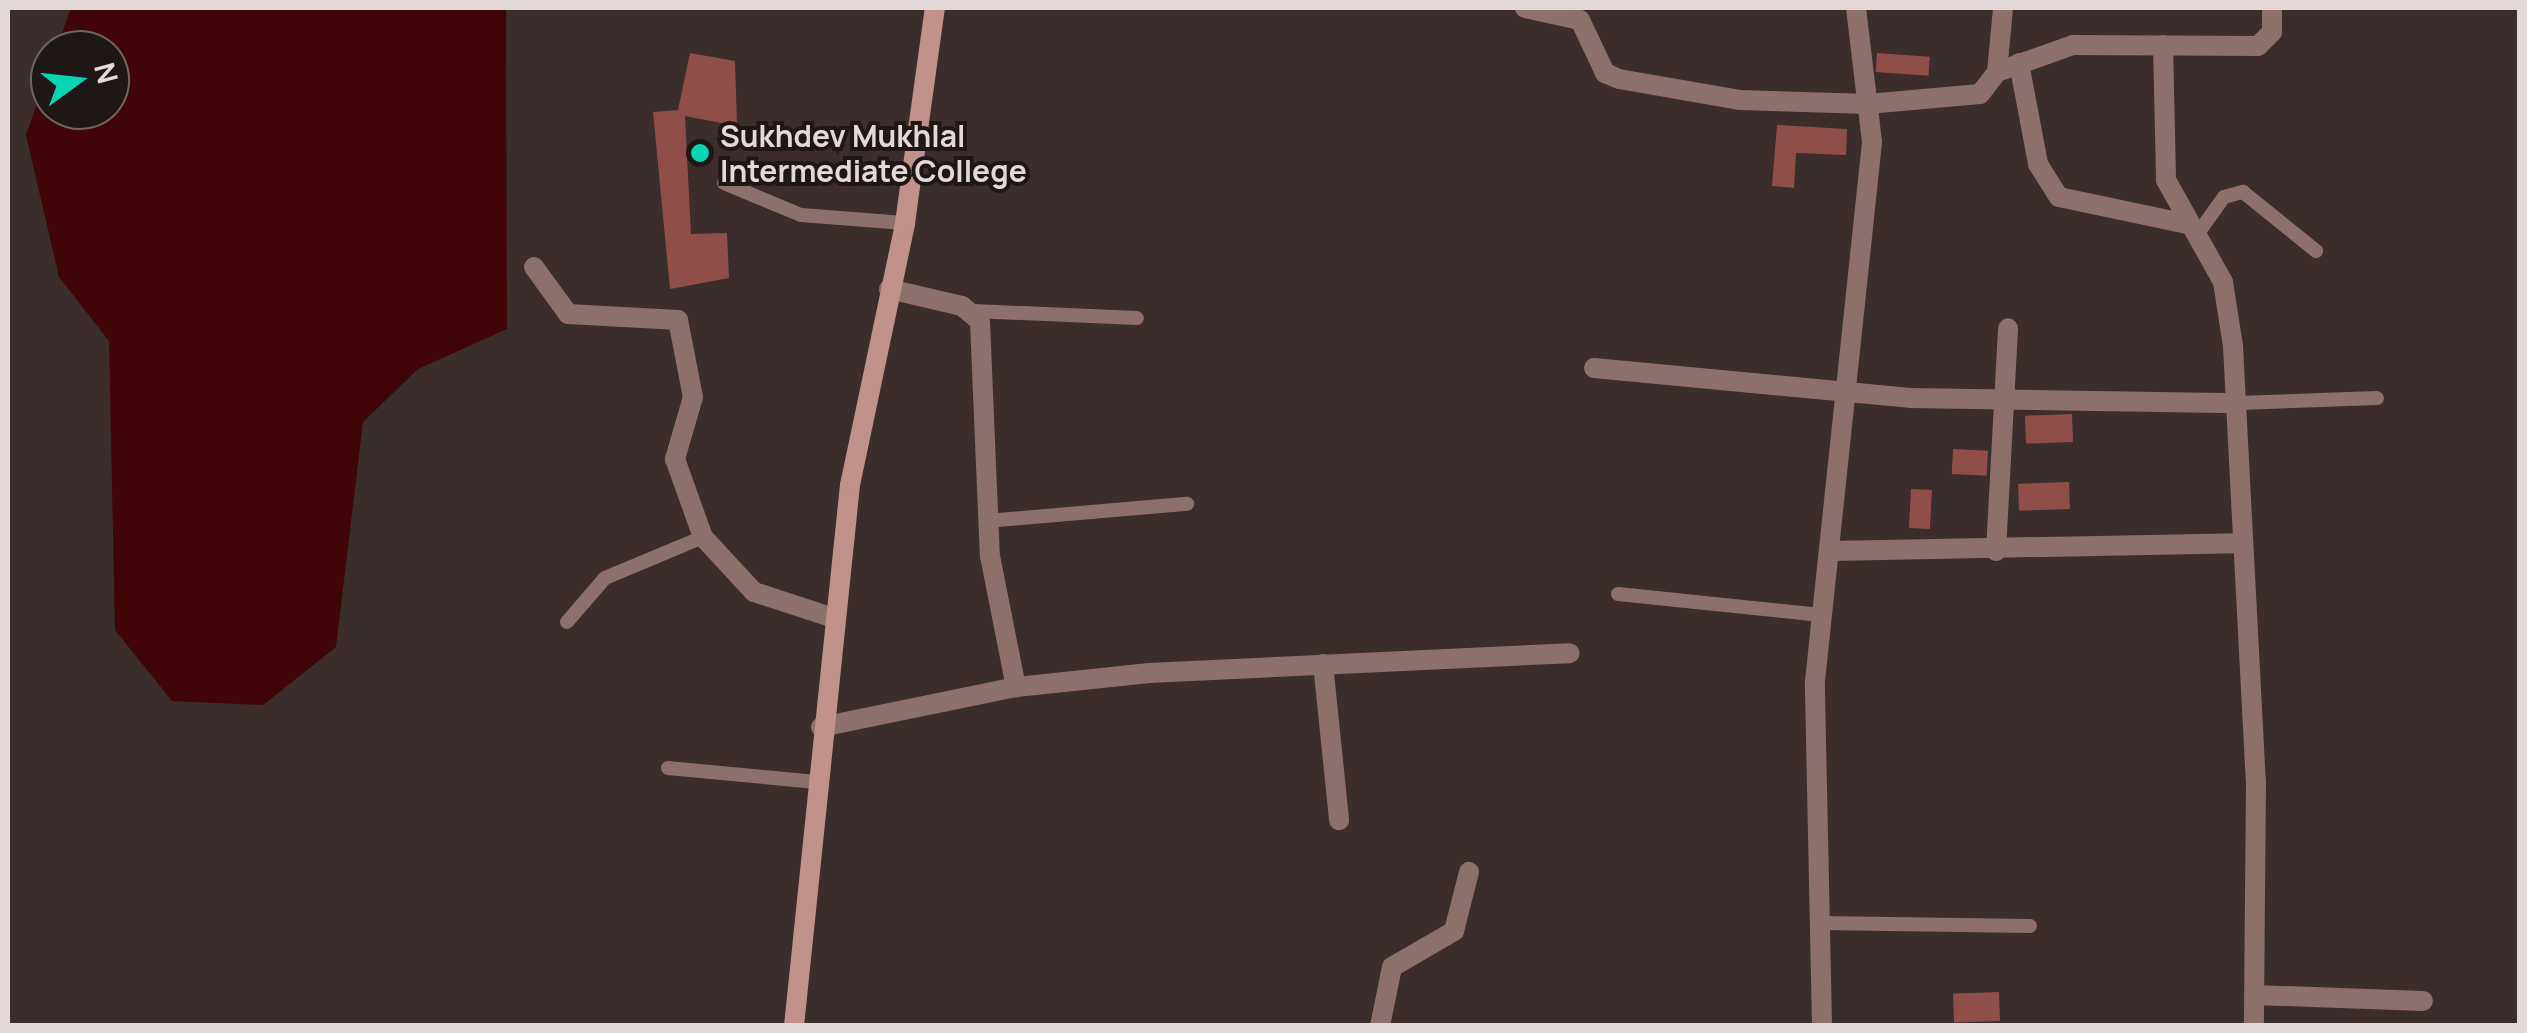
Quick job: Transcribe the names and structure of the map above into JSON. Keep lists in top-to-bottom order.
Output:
{
  "places": ["Sukhdev Mukhlal Intermediate College"],
  "north": "right"
}
